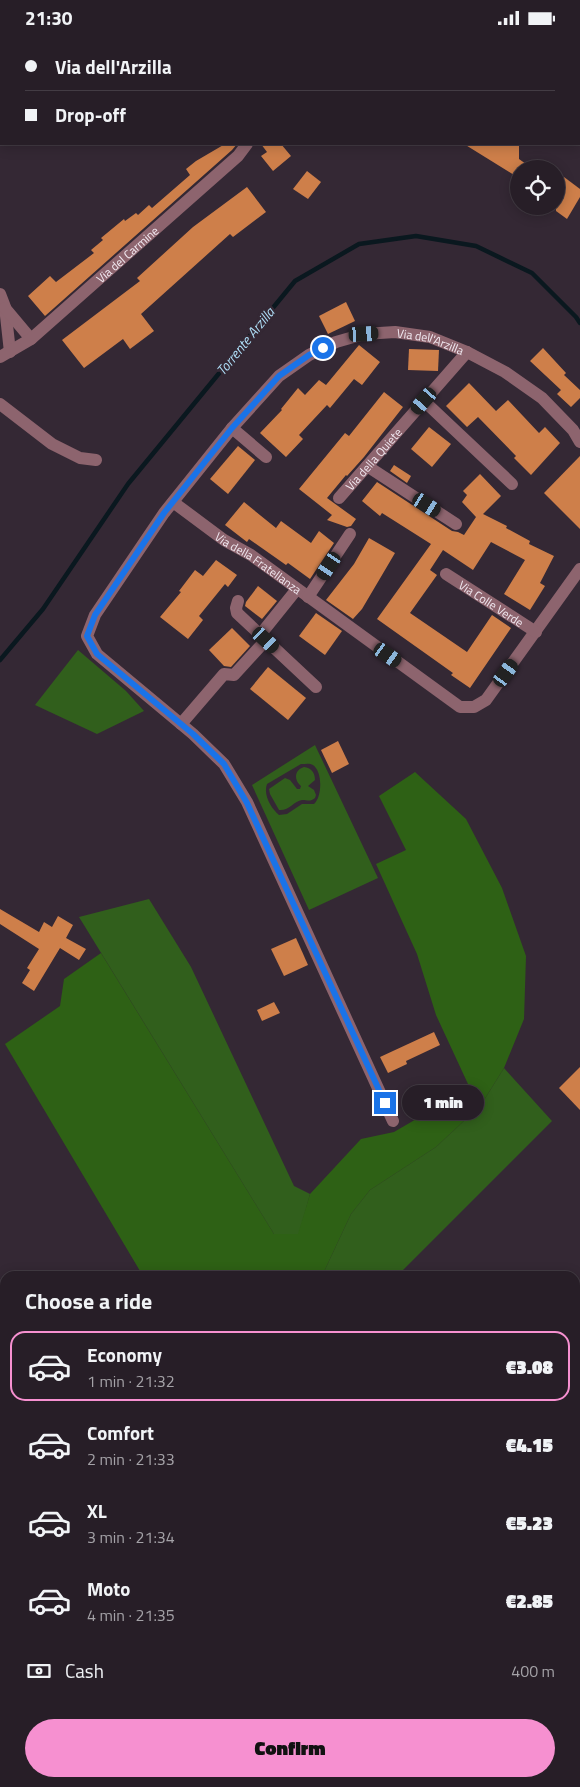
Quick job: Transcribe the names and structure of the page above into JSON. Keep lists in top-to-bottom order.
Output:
{
  "streets": {
    "street": [
      "Via del Carmine",
      "Via dell'Arzilla",
      "Via della Quiete",
      "Via della Fratellanza",
      "Via Colle Verde"
    ]
  },
  "crossings": [
    ["Via dell'Arzilla", "Via della Quiete"],
    ["Via dell'Arzilla", "Via della Fratellanza"],
    ["Via della Fratellanza", "Via Colle Verde"]
  ],
  "water": ["Torrente Arzilla"],
  "page": {
    "status": "21:30",
    "banner": ["Via dell'Arzilla", "Drop-off"],
    "bubble": "1 min",
    "heading": "Choose a ride",
    "list": [
      {
        "name": "Economy",
        "note": "1 min · 21:32",
        "value": "€3.08"
      },
      {
        "name": "Comfort",
        "note": "2 min · 21:33",
        "value": "€4.15"
      },
      {
        "name": "XL",
        "note": "3 min · 21:34",
        "value": "€5.23"
      },
      {
        "name": "Moto",
        "note": "4 min · 21:35",
        "value": "€2.85"
      }
    ],
    "pay": ["Cash", "400 m"],
    "buttons": "Confirm"
  }
}
